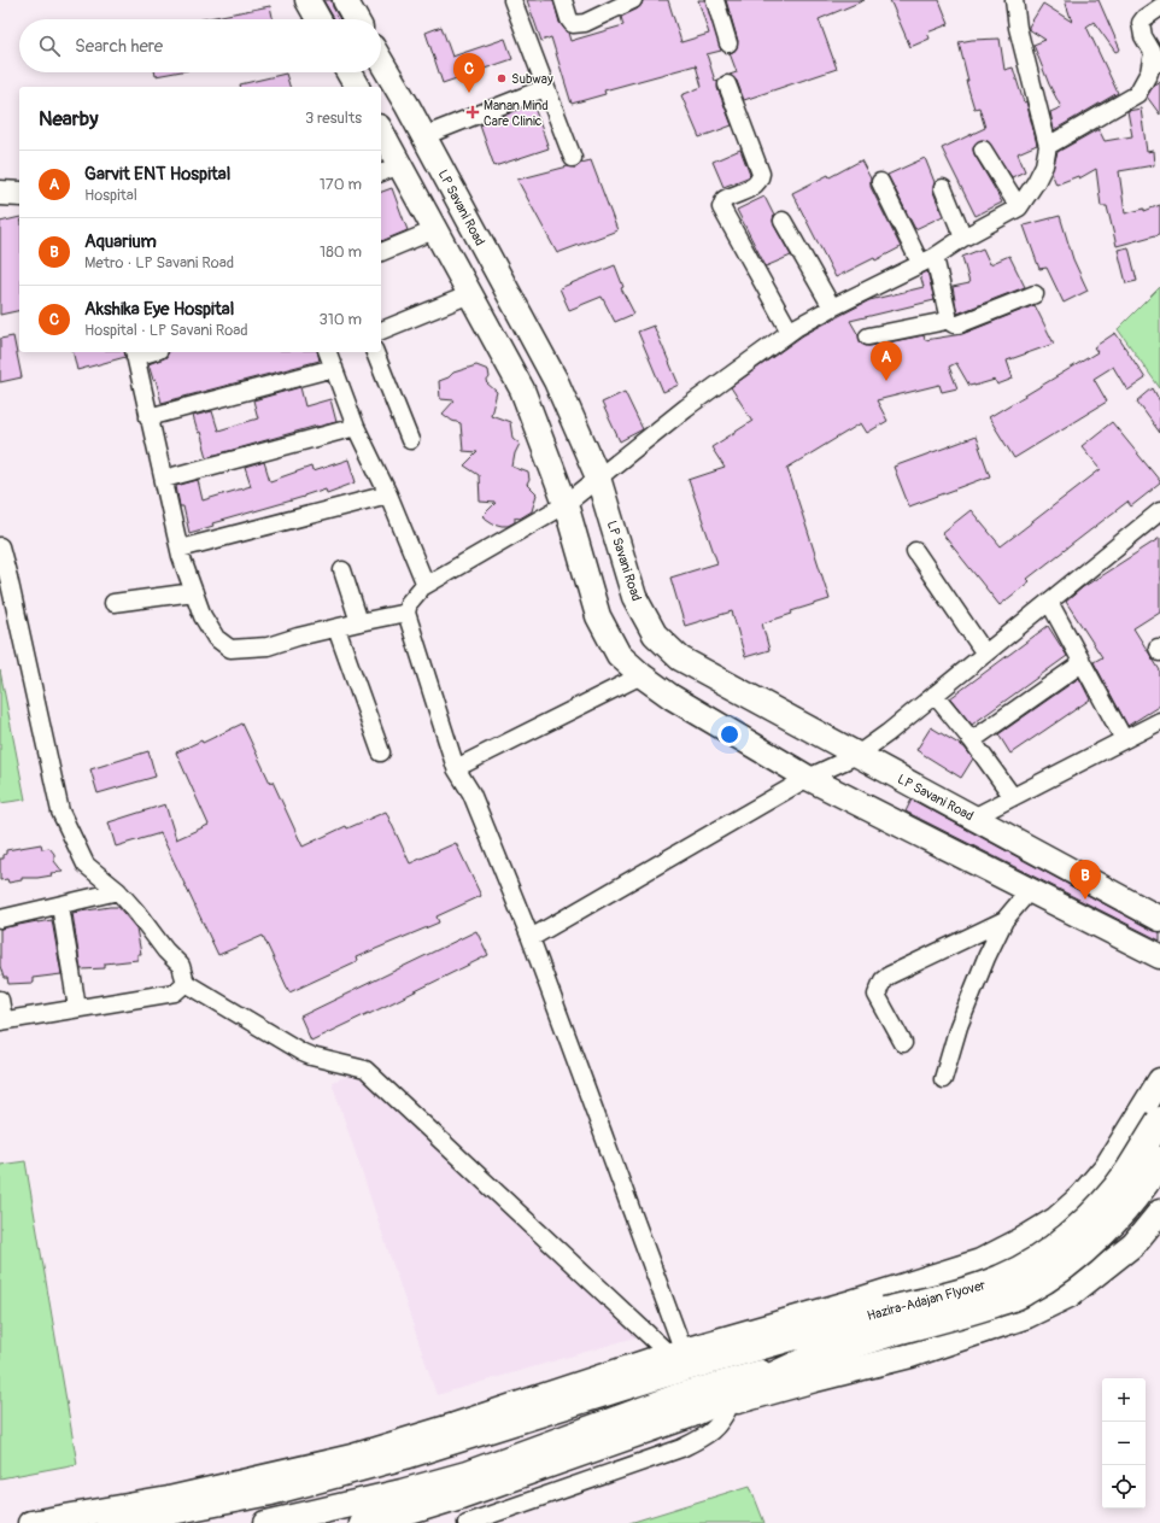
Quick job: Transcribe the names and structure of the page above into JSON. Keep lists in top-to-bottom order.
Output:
{
  "streets": {
    "highway": ["Hazira-Adajan Flyover"],
    "main road": ["LP Savani Road"]
  },
  "places": {
    "other": ["Subway"],
    "health": ["Manan Mind Care Clinic"]
  },
  "page": {
    "search": "Search here",
    "pins": ["C", "A", "B"],
    "heading": ["Nearby", "3 results"],
    "list": [
      {
        "mark": "A",
        "name": "Garvit ENT Hospital",
        "note": "Hospital",
        "value": "170 m"
      },
      {
        "mark": "B",
        "name": "Aquarium",
        "note": "Metro · LP Savani Road",
        "value": "180 m"
      },
      {
        "mark": "C",
        "name": "Akshika Eye Hospital",
        "note": "Hospital · LP Savani Road",
        "value": "310 m"
      }
    ],
    "map_buttons": ["+", "−"]
  }
}
